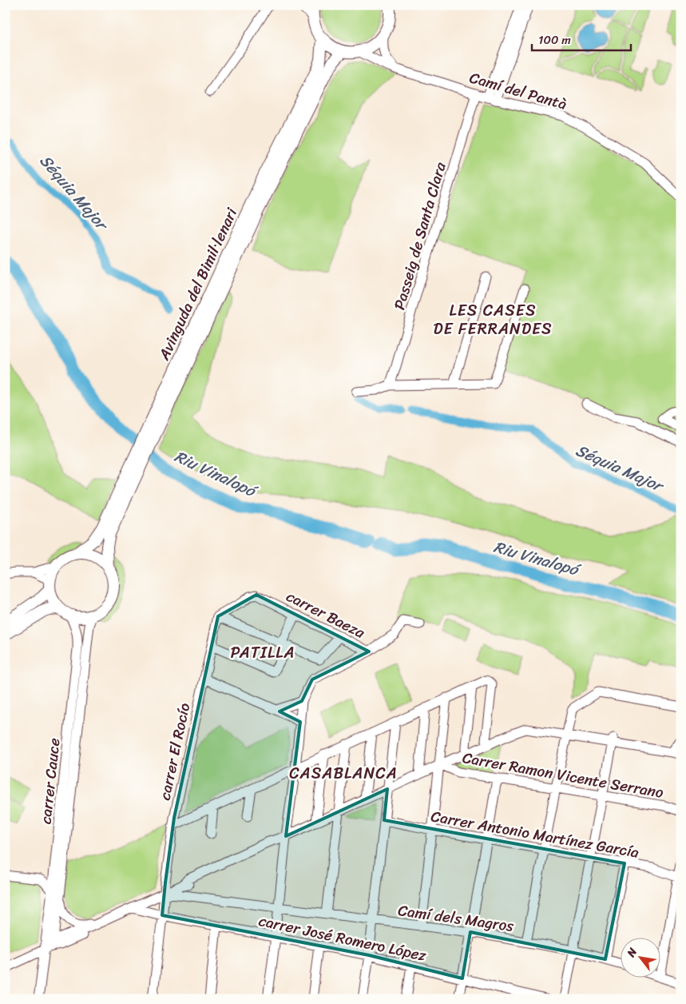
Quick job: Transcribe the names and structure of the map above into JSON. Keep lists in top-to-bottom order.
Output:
{
  "streets": {
    "main road": ["Avinguda del Bimil·lenari"],
    "street": [
      "Camí del Pantà",
      "Passeig de Santa Clara",
      "carrer Baeza",
      "carrer El Rocío",
      "Carrer Ramon Vicente Serrano",
      "carrer Cauce",
      "Carrer Antonio Martínez García",
      "Camí dels Magros",
      "carrer José Romero López"
    ]
  },
  "crossings": [
    ["Camí del Pantà", "Passeig de Santa Clara"],
    ["Avinguda del Bimil·lenari", "carrer Cauce"],
    ["carrer Baeza", "carrer El Rocío"],
    ["carrer El Rocío", "Camí dels Magros"],
    ["carrer El Rocío", "carrer José Romero López"]
  ],
  "districts": ["LES CASES DE FERRANDES", "PATILLA", "CASABLANCA"],
  "water": ["Séquia Major", "Riu Vinalopó"],
  "scale_bar": "100 m",
  "north": "top left"
}
